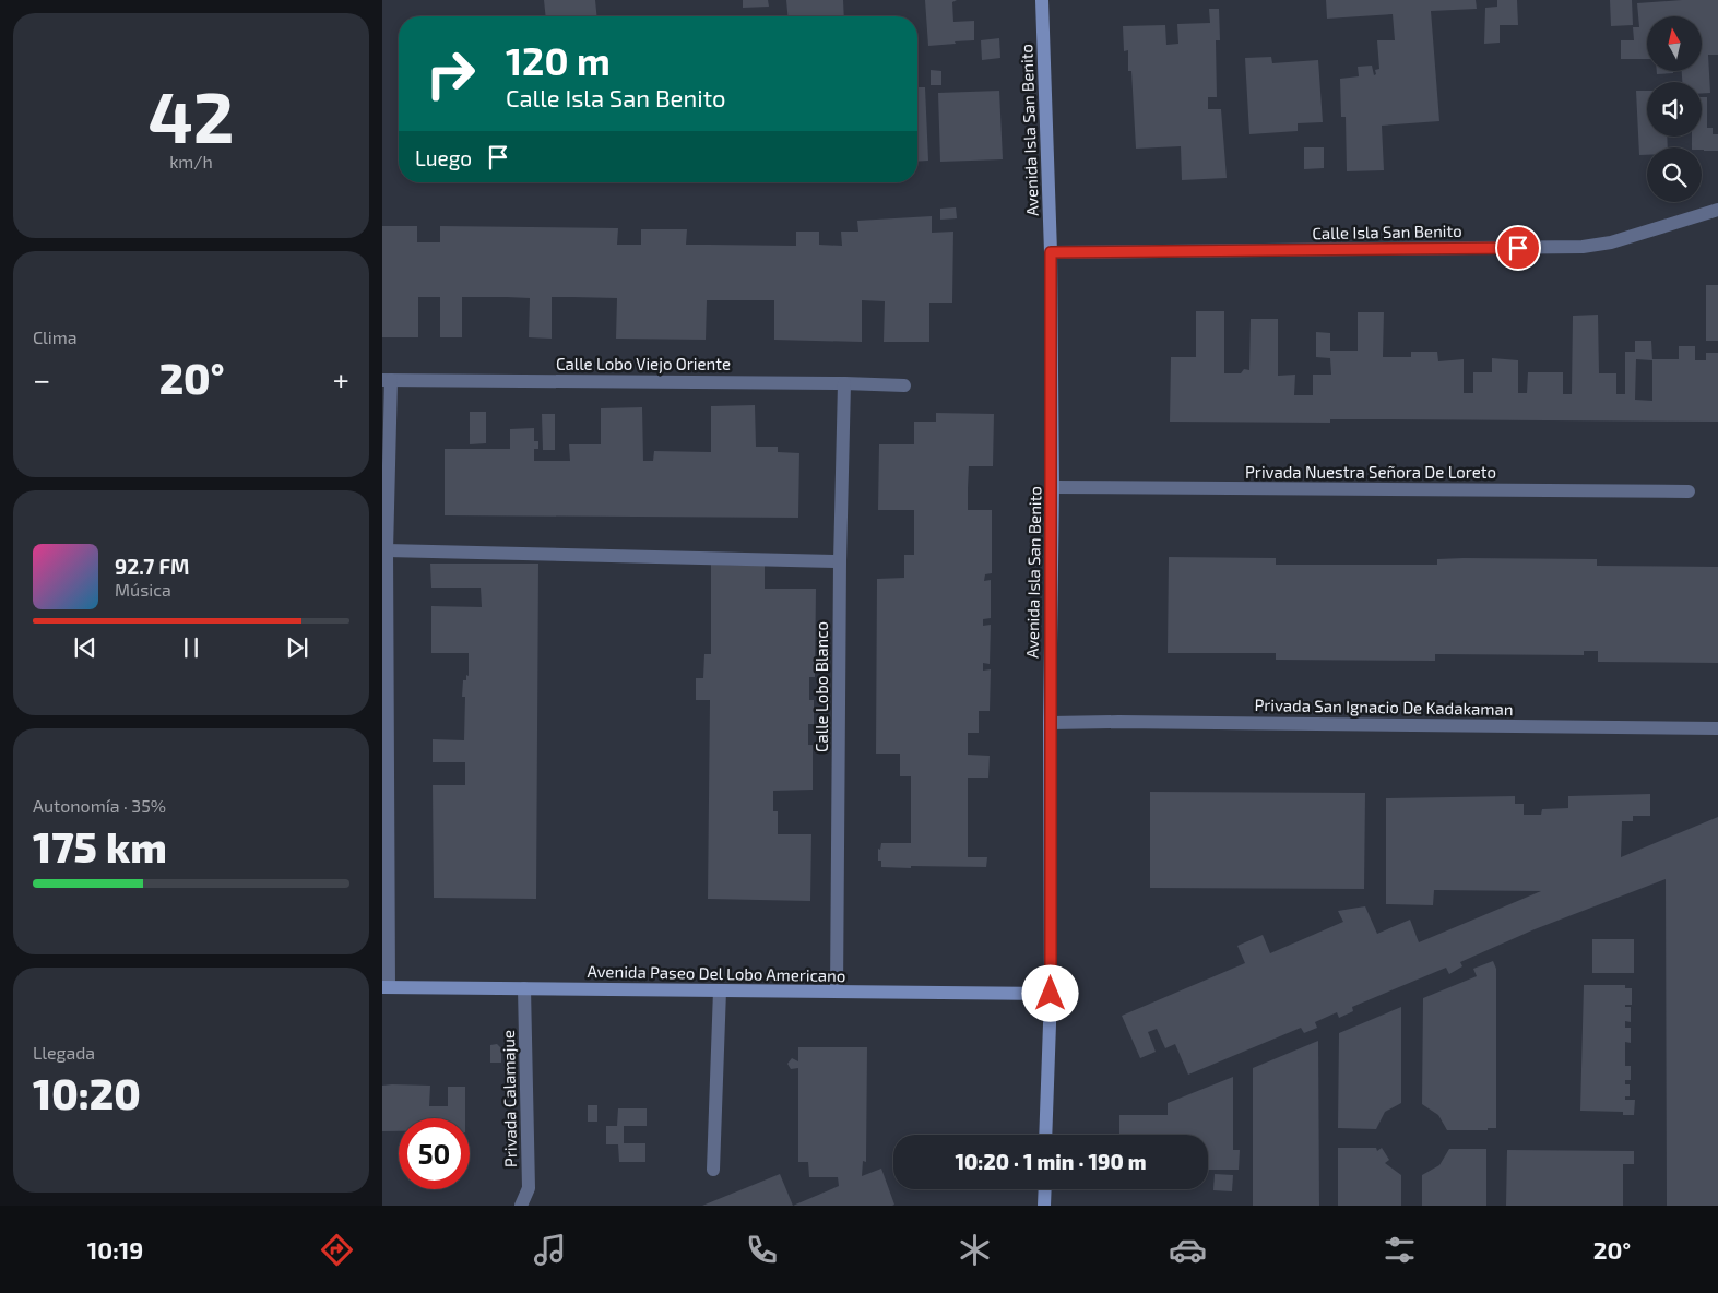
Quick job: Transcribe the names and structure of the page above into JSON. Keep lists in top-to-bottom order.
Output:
{
  "streets": {
    "main road": ["Avenida Isla San Benito", "Avenida Paseo Del Lobo Americano"],
    "street": [
      "Calle Isla San Benito",
      "Calle Lobo Viejo Oriente",
      "Privada Nuestra Señora De Loreto",
      "Calle Lobo Blanco",
      "Privada San Ignacio De Kadakaman",
      "Privada Calamajue"
    ]
  },
  "crossings": [
    ["Avenida Isla San Benito", "Calle Isla San Benito"],
    ["Avenida Isla San Benito", "Privada Nuestra Señora De Loreto"],
    ["Avenida Isla San Benito", "Privada San Ignacio De Kadakaman"],
    ["Avenida Isla San Benito", "Avenida Paseo Del Lobo Americano"],
    ["Calle Lobo Viejo Oriente", "Calle Lobo Blanco"],
    ["Calle Lobo Blanco", "Avenida Paseo Del Lobo Americano"],
    ["Avenida Paseo Del Lobo Americano", "Privada Calamajue"]
  ],
  "north": "top",
  "page": {
    "tile": [
      ["42", "km/h"],
      "Clima",
      ["Autonomía · 35%", "175 km"],
      ["Llegada", "10:20"]
    ],
    "turn": ["120 m", "Calle Isla San Benito"],
    "then": "Luego",
    "heat": ["−", "20°", "+"],
    "song": ["92.7 FM", "Música"],
    "limit": "50",
    "trip": "10:20 · 1 min · 190 m",
    "tabs": ["10:19", "20°"]
  }
}
